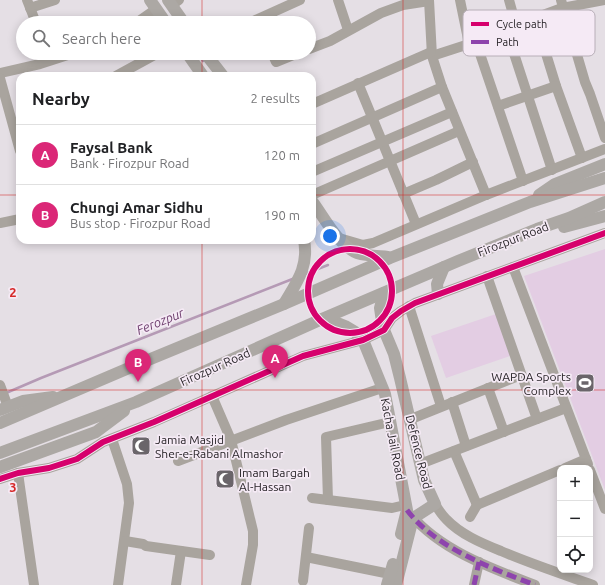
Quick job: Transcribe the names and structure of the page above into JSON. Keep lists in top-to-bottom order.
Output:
{
  "streets": {
    "main road": ["Firozpur Road", "Kacha Jail Road", "Defence Road"]
  },
  "crossings": [
    ["Firozpur Road", "Defence Road"]
  ],
  "water": ["Ferozpur"],
  "places": {
    "sports": ["WAPDA Sports Complex"],
    "mosque": ["Jamia Masjid Sher-e-Rabani Almashor", "Imam Bargah Al-Hassan"]
  },
  "legend": ["Cycle path", "Path"],
  "page": {
    "search": "Search here",
    "heading": ["Nearby", "2 results"],
    "list": [
      {
        "mark": "A",
        "name": "Faysal Bank",
        "note": "Bank · Firozpur Road",
        "value": "120 m"
      },
      {
        "mark": "B",
        "name": "Chungi Amar Sidhu",
        "note": "Bus stop · Firozpur Road",
        "value": "190 m"
      }
    ],
    "pins": ["A", "B"],
    "map_buttons": ["+", "−"]
  },
  "grid": {
    "rows": ["2", "3"]
  }
}
